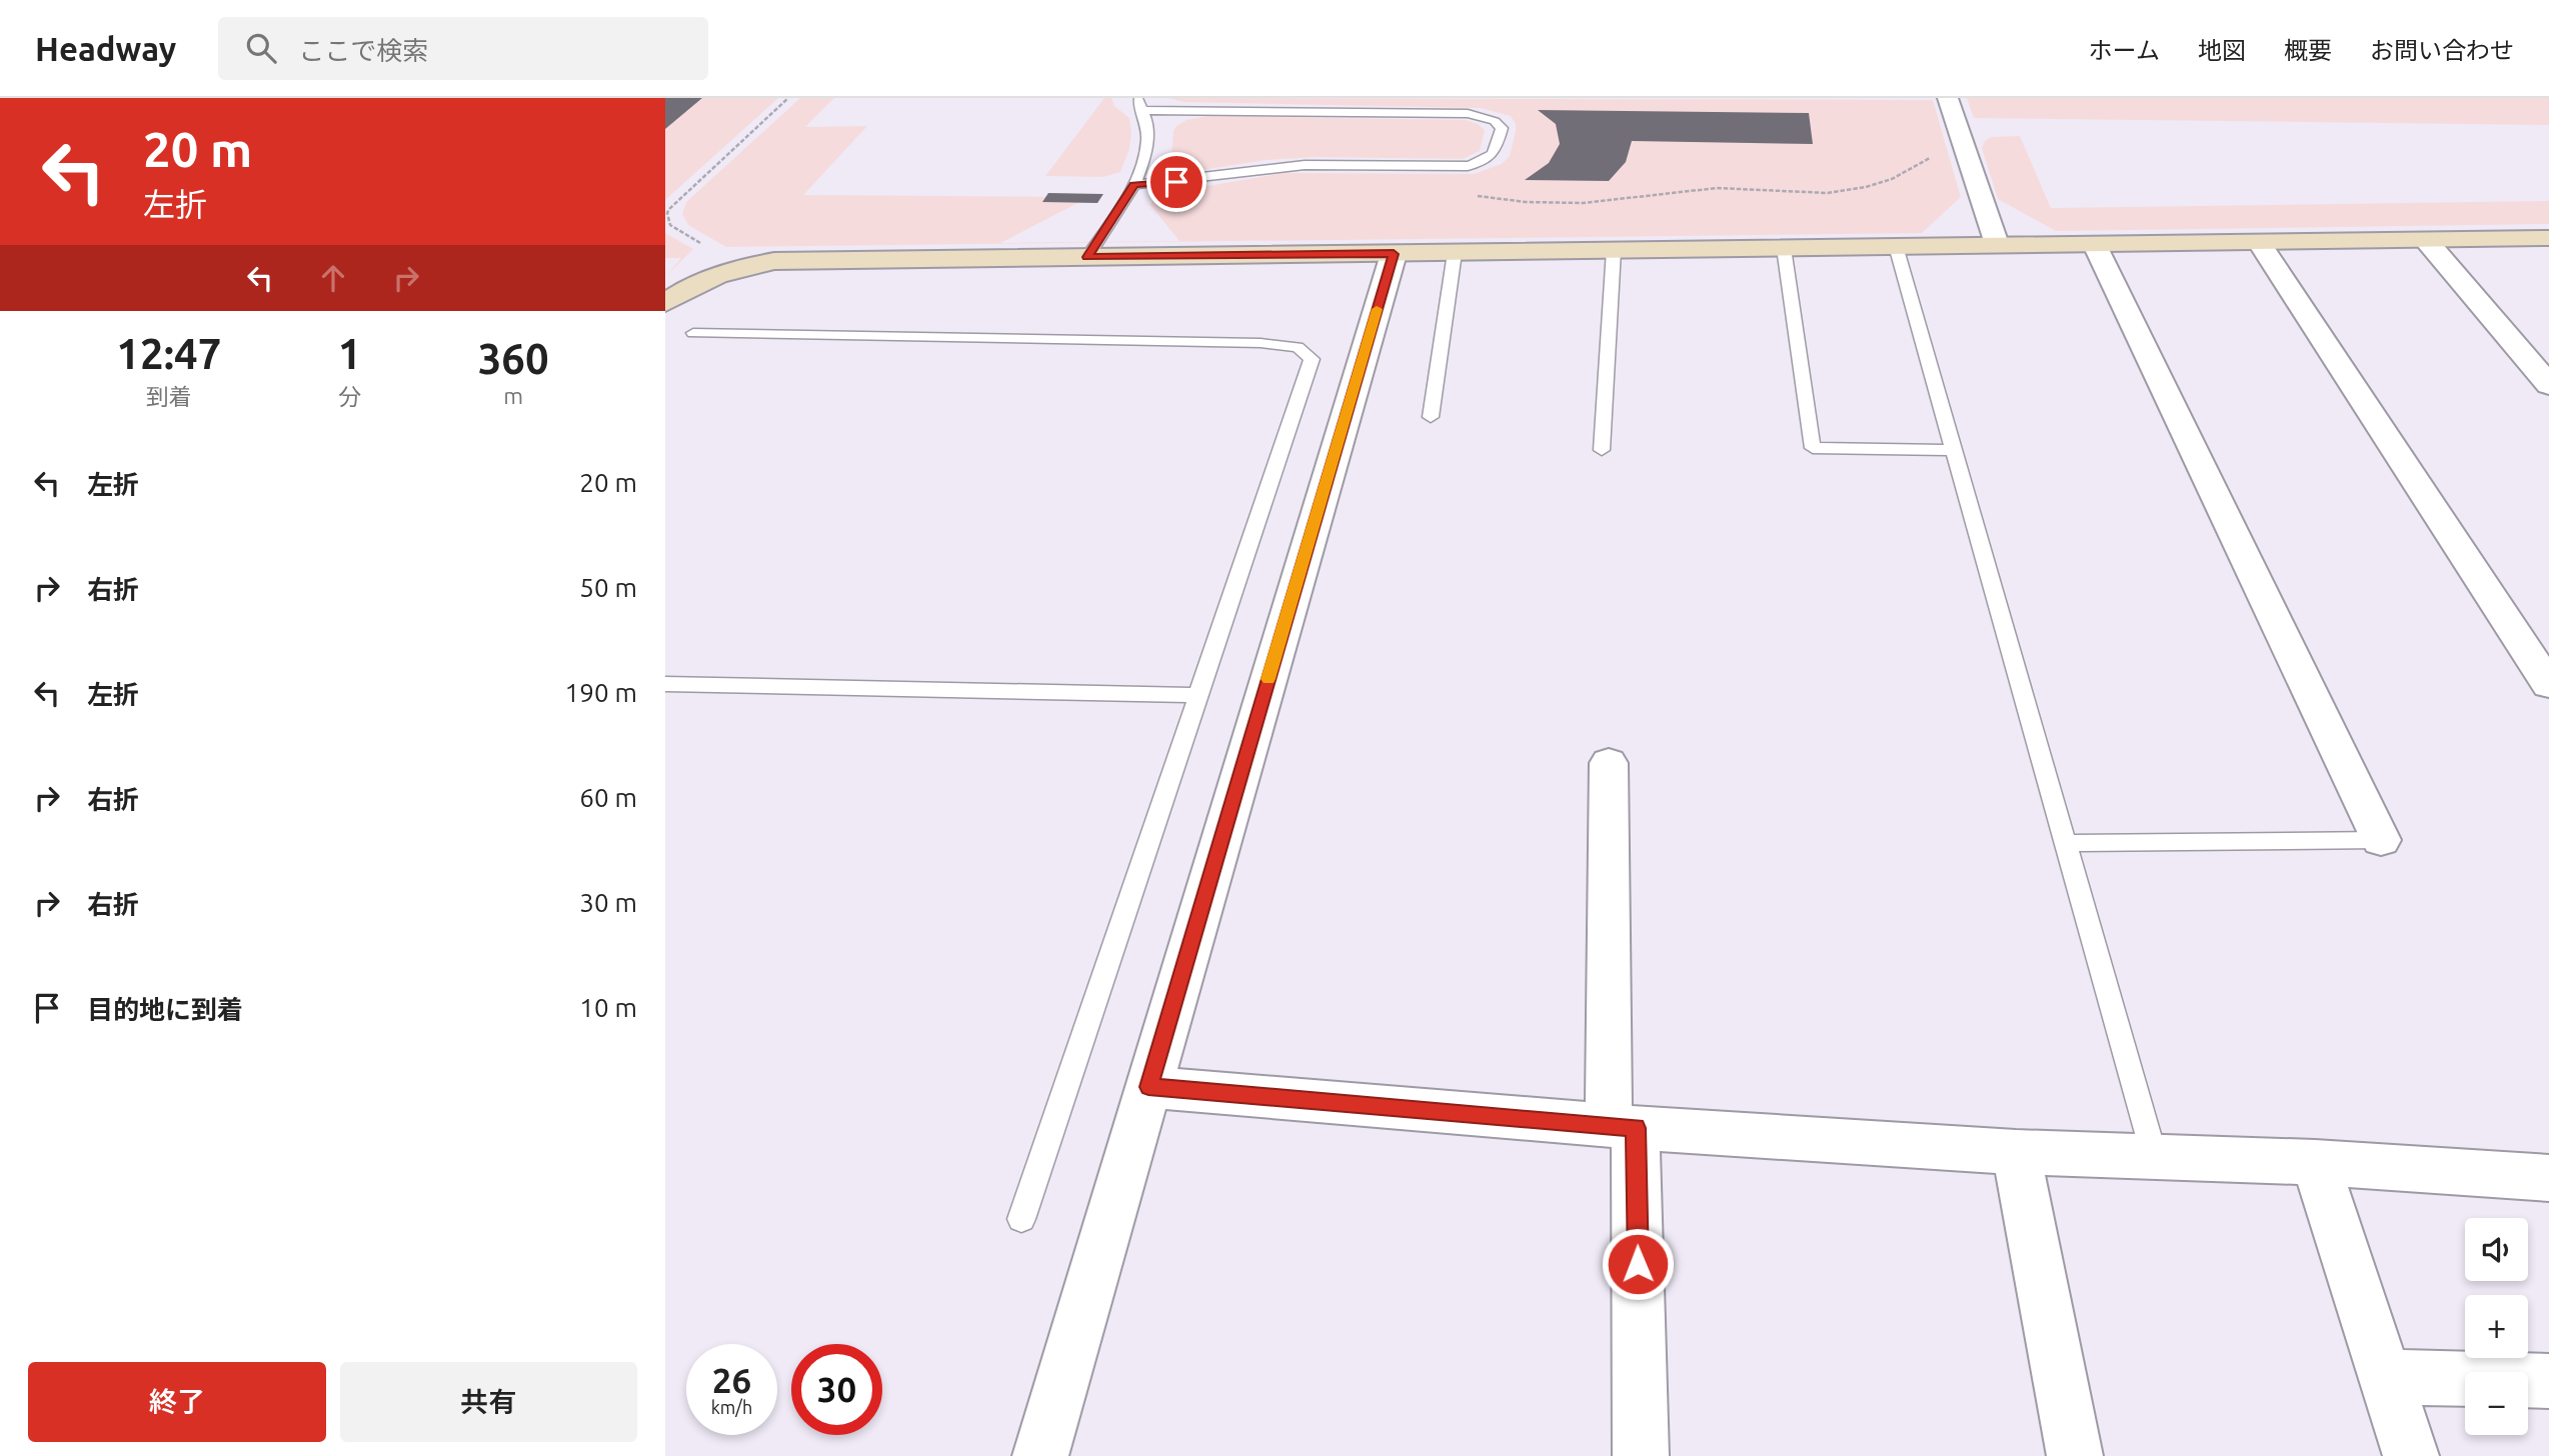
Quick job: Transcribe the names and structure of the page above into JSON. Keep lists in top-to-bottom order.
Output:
{
  "page": {
    "header": "Headway",
    "search": "ここで検索",
    "nav": [
      "ホーム",
      "地図",
      "概要",
      "お問い合わせ"
    ],
    "turn": ["20 m", "左折"],
    "eta": [
      "12:47",
      "到着",
      "1",
      "分",
      "360",
      "m"
    ],
    "list": [
      {
        "name": "左折",
        "value": "20 m"
      },
      {
        "name": "右折",
        "value": "50 m"
      },
      {
        "name": "左折",
        "value": "190 m"
      },
      {
        "name": "右折",
        "value": "60 m"
      },
      {
        "name": "右折",
        "value": "30 m"
      },
      {
        "name": "目的地に到着",
        "value": "10 m"
      }
    ],
    "map_buttons": ["+", "−"],
    "speed": "26 km/h",
    "limit": "30",
    "buttons": ["終了", "共有"]
  }
}
